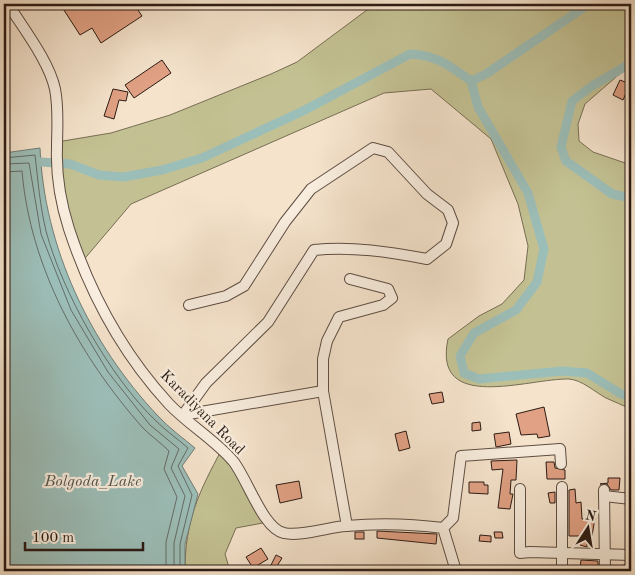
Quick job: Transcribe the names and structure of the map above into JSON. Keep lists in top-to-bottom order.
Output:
{
  "streets": {
    "street": ["Karadiyana Road"]
  },
  "water": ["Bolgoda_Lake"],
  "scale_bar": "100 m",
  "north": "top"
}
